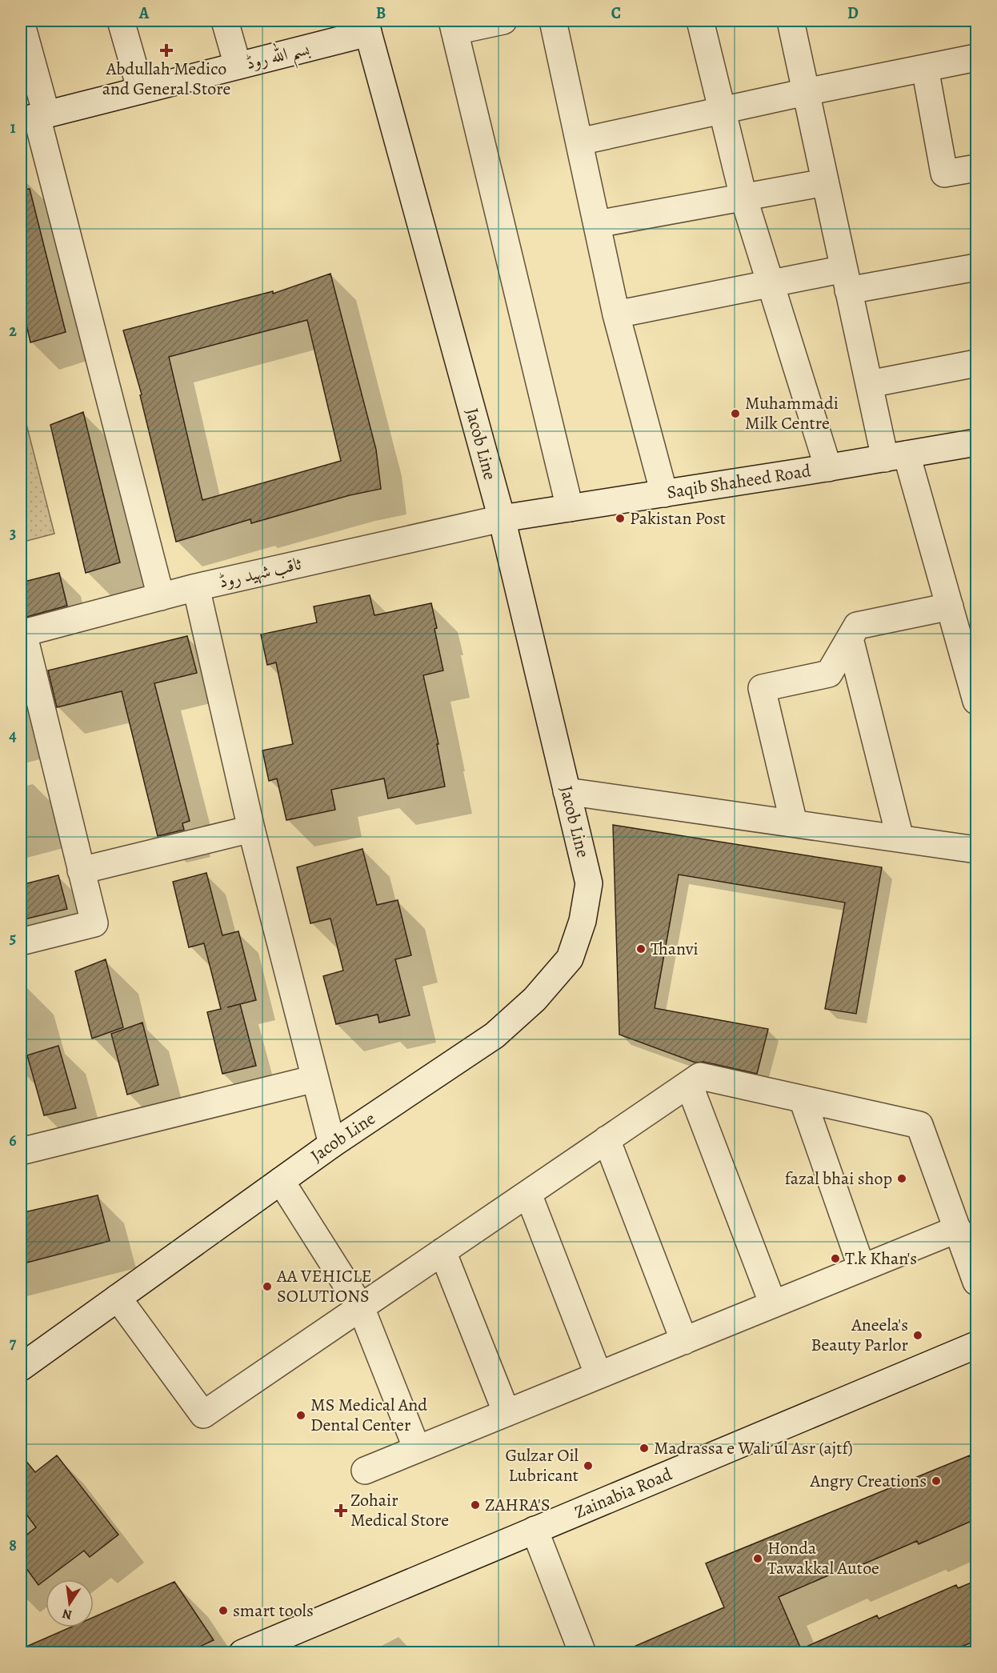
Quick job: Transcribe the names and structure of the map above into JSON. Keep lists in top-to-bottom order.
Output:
{
  "streets": {
    "street": [
      "بسم اللہ روڈ",
      "Jacob Line",
      "Saqib Shaheed Road",
      "ثاقب شہید روڈ",
      "Zainabia Road"
    ]
  },
  "crossings": [
    ["بسم اللہ روڈ", "Jacob Line"],
    ["Jacob Line", "Saqib Shaheed Road"],
    ["Jacob Line", "ثاقب شہید روڈ"],
    ["Saqib Shaheed Road", "ثاقب شہید روڈ"]
  ],
  "places": {
    "health": ["Abdullah Medico and General Store", "Zohair Medical Store"],
    "other": [
      "Muhammadi Milk Centre",
      "Pakistan Post",
      "Thanvi",
      "fazal bhai shop",
      "T.k Khan's",
      "AA VEHICLE SOLUTIONS",
      "Aneela's Beauty Parlor",
      "MS Medical And Dental Center",
      "Madrassa e Wali ul Asr (ajtf)",
      "Gulzar Oil Lubricant",
      "Angry Creations",
      "ZAHRA'S",
      "Honda Tawakkal Autoe",
      "smart tools"
    ]
  },
  "north": "bottom",
  "grid": {
    "columns": [
      "A",
      "B",
      "C",
      "D"
    ],
    "rows": [
      "1",
      "2",
      "3",
      "4",
      "5",
      "6",
      "7",
      "8"
    ]
  }
}
